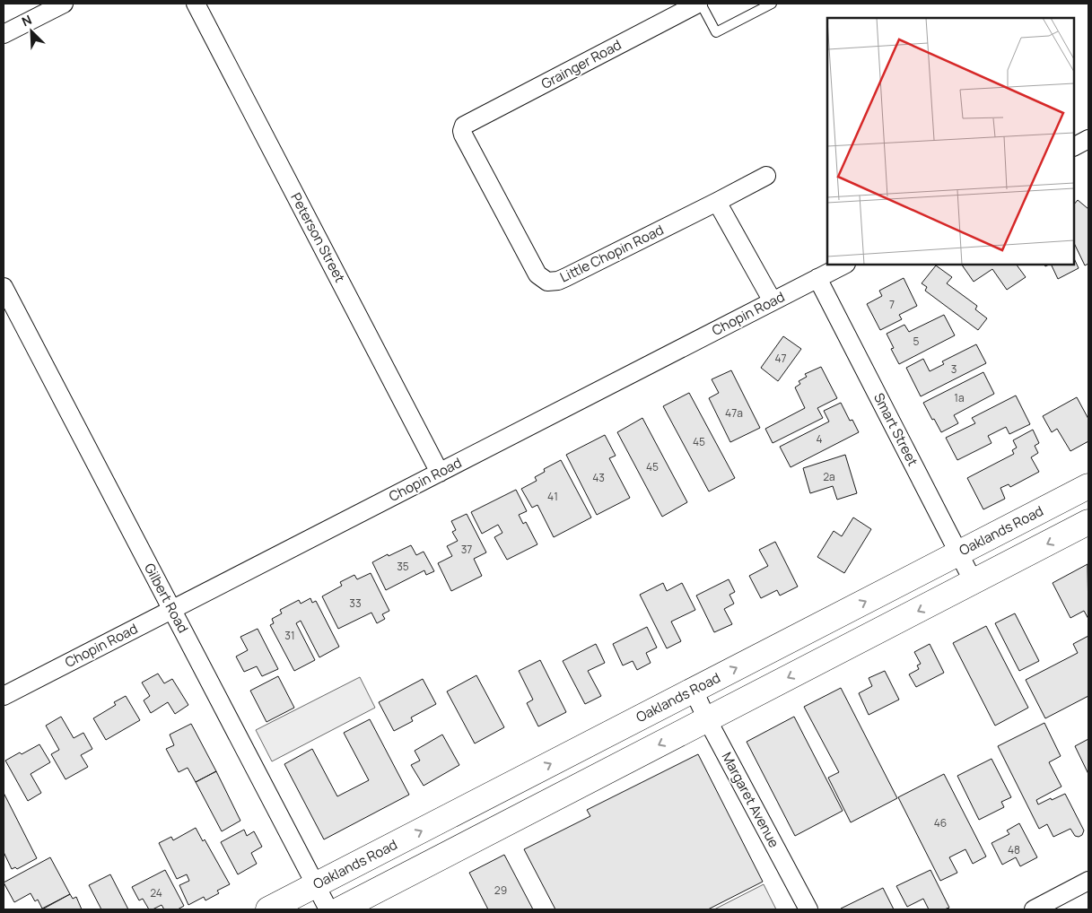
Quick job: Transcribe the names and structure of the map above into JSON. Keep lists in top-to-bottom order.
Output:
{
  "streets": {
    "main road": ["Oaklands Road"],
    "street": [
      "Grainger Road",
      "Peterson Street",
      "Little Chopin Road",
      "Chopin Road",
      "Smart Street",
      "Gilbert Road",
      "Margaret Avenue"
    ]
  },
  "crossings": [
    ["Grainger Road", "Little Chopin Road"],
    ["Peterson Street", "Chopin Road"],
    ["Chopin Road", "Smart Street"],
    ["Chopin Road", "Gilbert Road"],
    ["Smart Street", "Oaklands Road"],
    ["Oaklands Road", "Gilbert Road"],
    ["Oaklands Road", "Margaret Avenue"]
  ],
  "house_numbers": [
    "7",
    "5",
    "47",
    "3",
    "1a",
    "47a",
    "4",
    "45",
    "45",
    "2a",
    "43",
    "41",
    "37",
    "35",
    "33",
    "31",
    "46",
    "48",
    "29",
    "24"
  ],
  "north": "top left"
}
